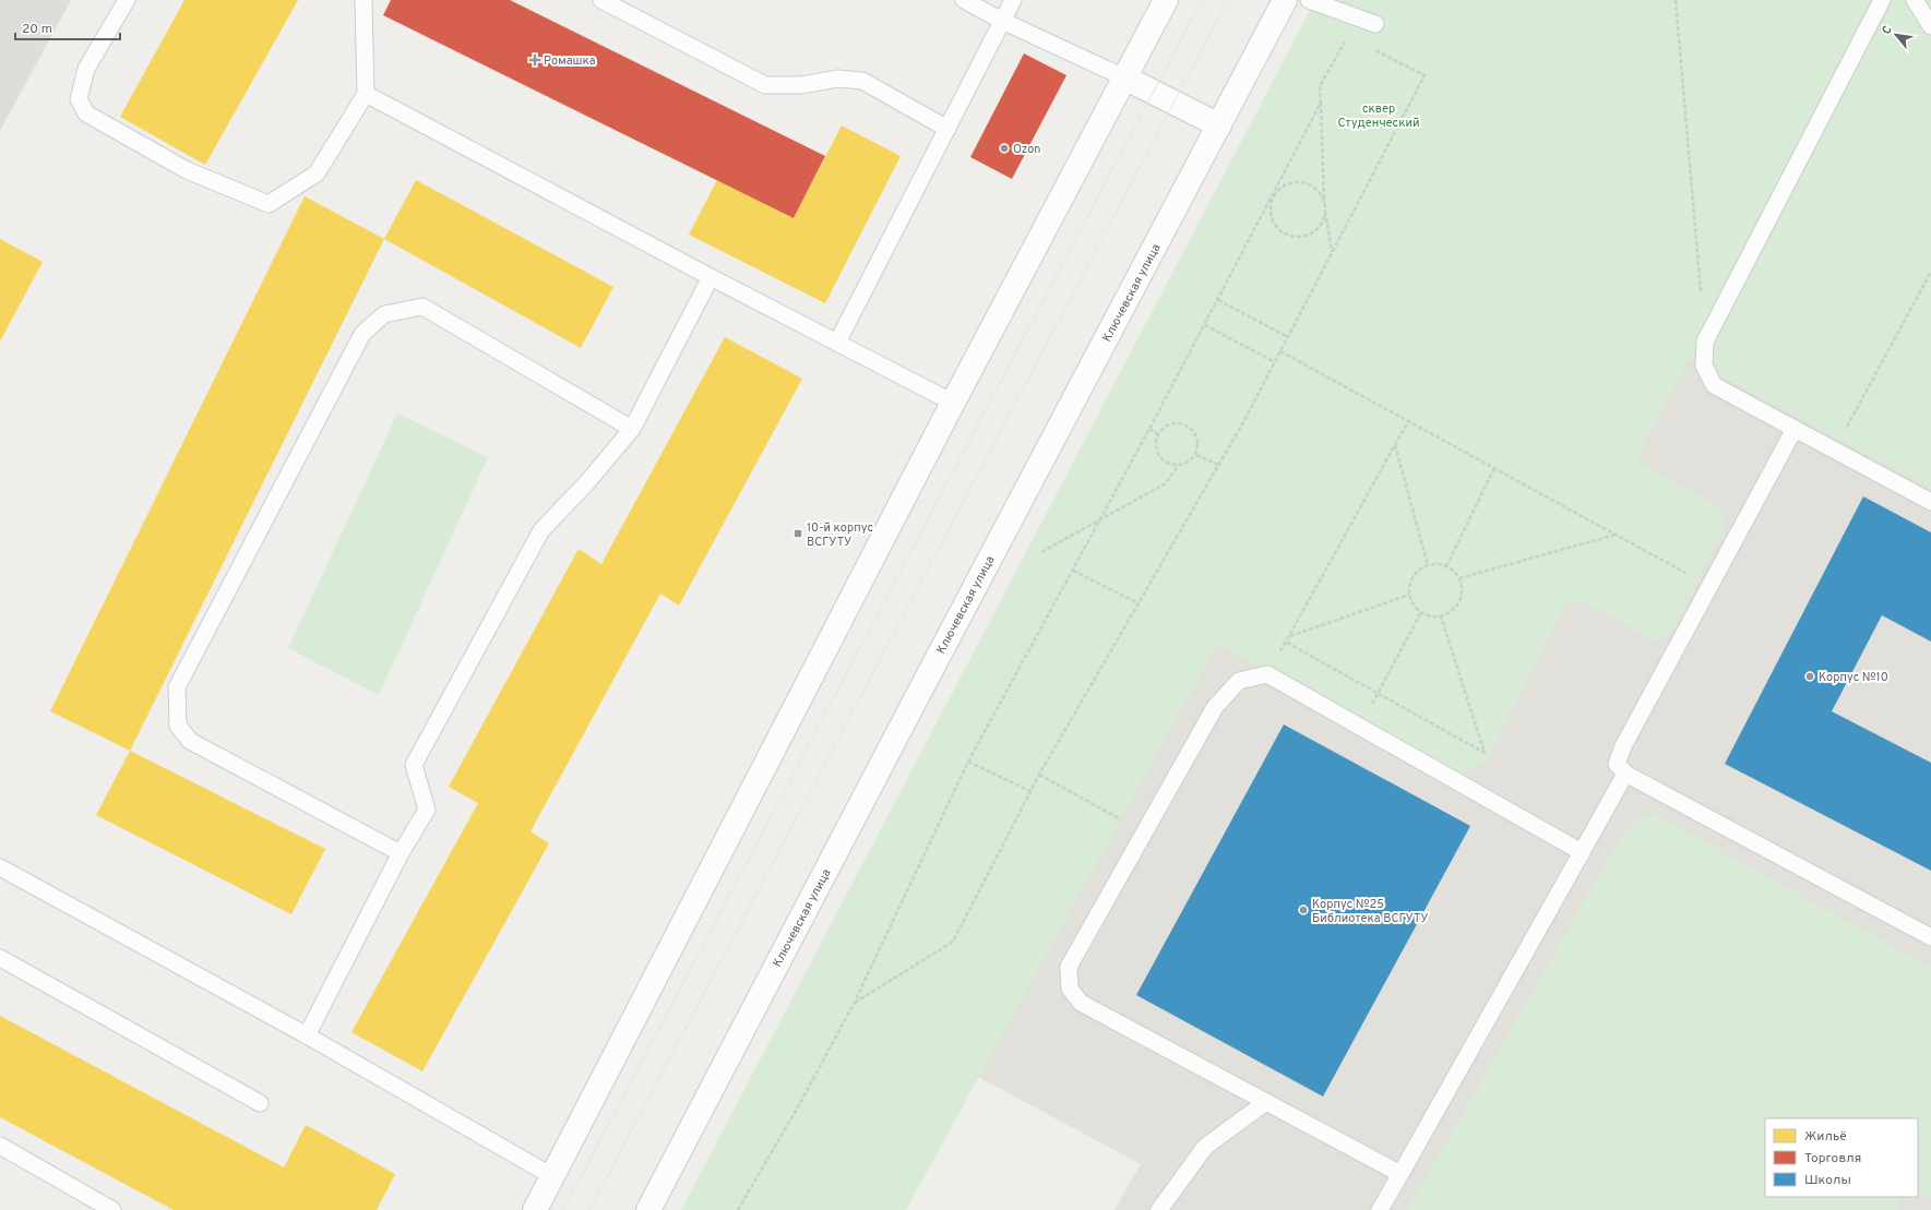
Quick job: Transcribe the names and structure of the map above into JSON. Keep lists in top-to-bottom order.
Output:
{
  "streets": {
    "main road": ["Ключевская улица"]
  },
  "parks": ["сквер Студенческий"],
  "places": {
    "health": ["Ромашка"],
    "other": ["Ozon", "Корпус №10", "Корпус №25 Библиотека ВСГУТУ"],
    "transit": ["10-й корпус ВСГУТУ"]
  },
  "legend": ["Жильё", "Торговля", "Школы"],
  "scale_bar": "20 m",
  "north": "top left"
}
